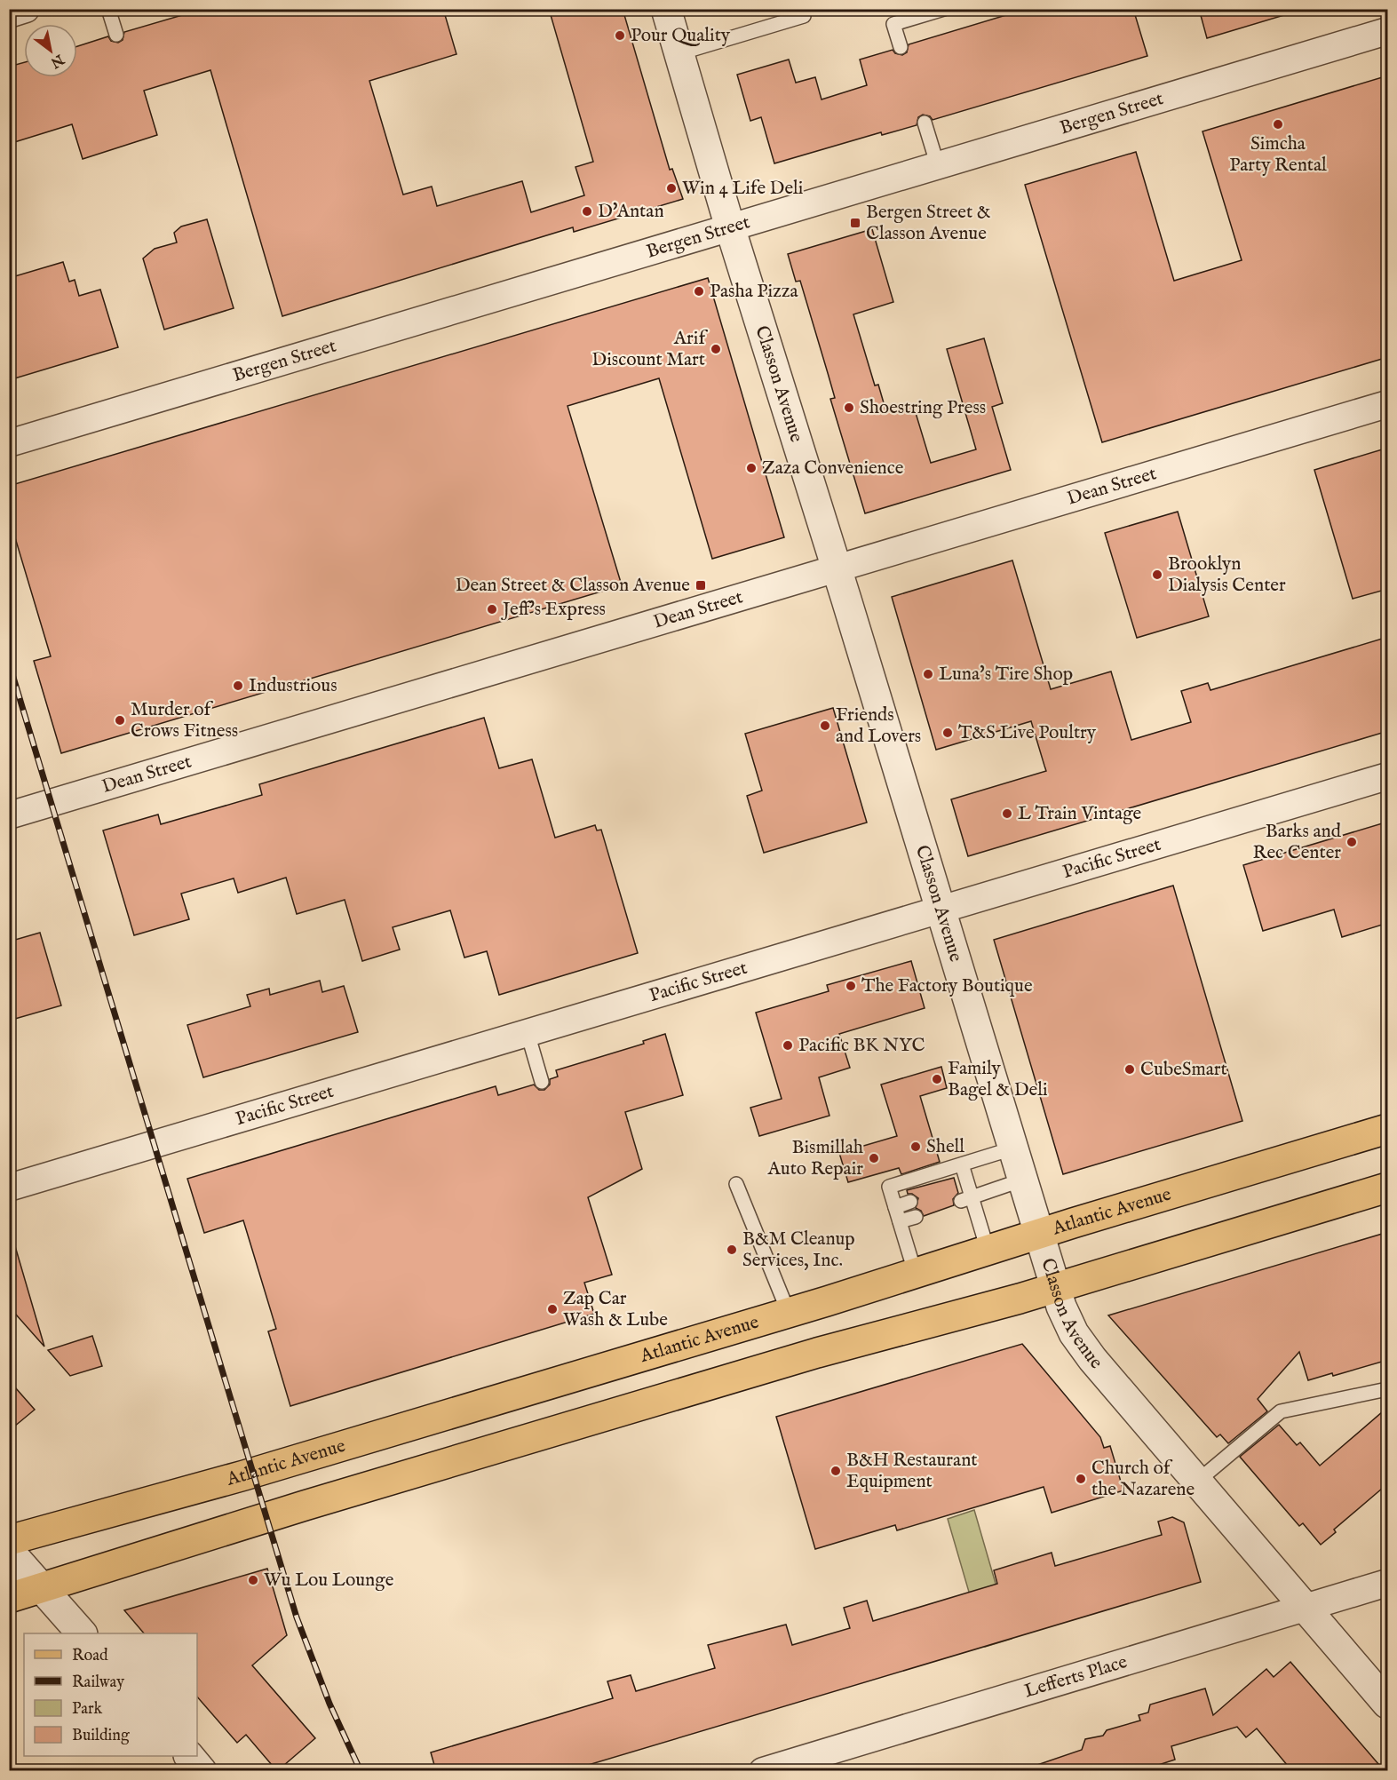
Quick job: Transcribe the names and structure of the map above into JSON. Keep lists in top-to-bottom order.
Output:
{
  "streets": {
    "main road": ["Atlantic Avenue"],
    "street": [
      "Bergen Street",
      "Classon Avenue",
      "Dean Street",
      "Pacific Street",
      "Lefferts Place"
    ]
  },
  "crossings": [
    ["Bergen Street", "Classon Avenue"],
    ["Classon Avenue", "Dean Street"],
    ["Classon Avenue", "Pacific Street"],
    ["Classon Avenue", "Atlantic Avenue"],
    ["Classon Avenue", "Lefferts Place"]
  ],
  "places": {
    "other": [
      "Pour Quality",
      "Simcha Party Rental",
      "Win 4 Life Deli",
      "D'Antan",
      "Pasha Pizza",
      "Arif Discount Mart",
      "Shoestring Press",
      "Zaza Convenience",
      "Brooklyn Dialysis Center",
      "Jeff's Express",
      "Luna's Tire Shop",
      "Industrious",
      "Murder of Crows Fitness",
      "Friends and Lovers",
      "T&S Live Poultry",
      "L Train Vintage",
      "Barks and Rec Center",
      "The Factory Boutique",
      "Pacific BK NYC",
      "CubeSmart",
      "Family Bagel & Deli",
      "Shell",
      "Bismillah Auto Repair",
      "B&M Cleanup Services, Inc.",
      "Zap Car Wash & Lube",
      "B&H Restaurant Equipment",
      "Church of the Nazarene",
      "Wu Lou Lounge"
    ],
    "transit": ["Bergen Street & Classon Avenue", "Dean Street & Classon Avenue"]
  },
  "legend": [
    "Road",
    "Railway",
    "Park",
    "Building"
  ],
  "north": "bottom right"
}
